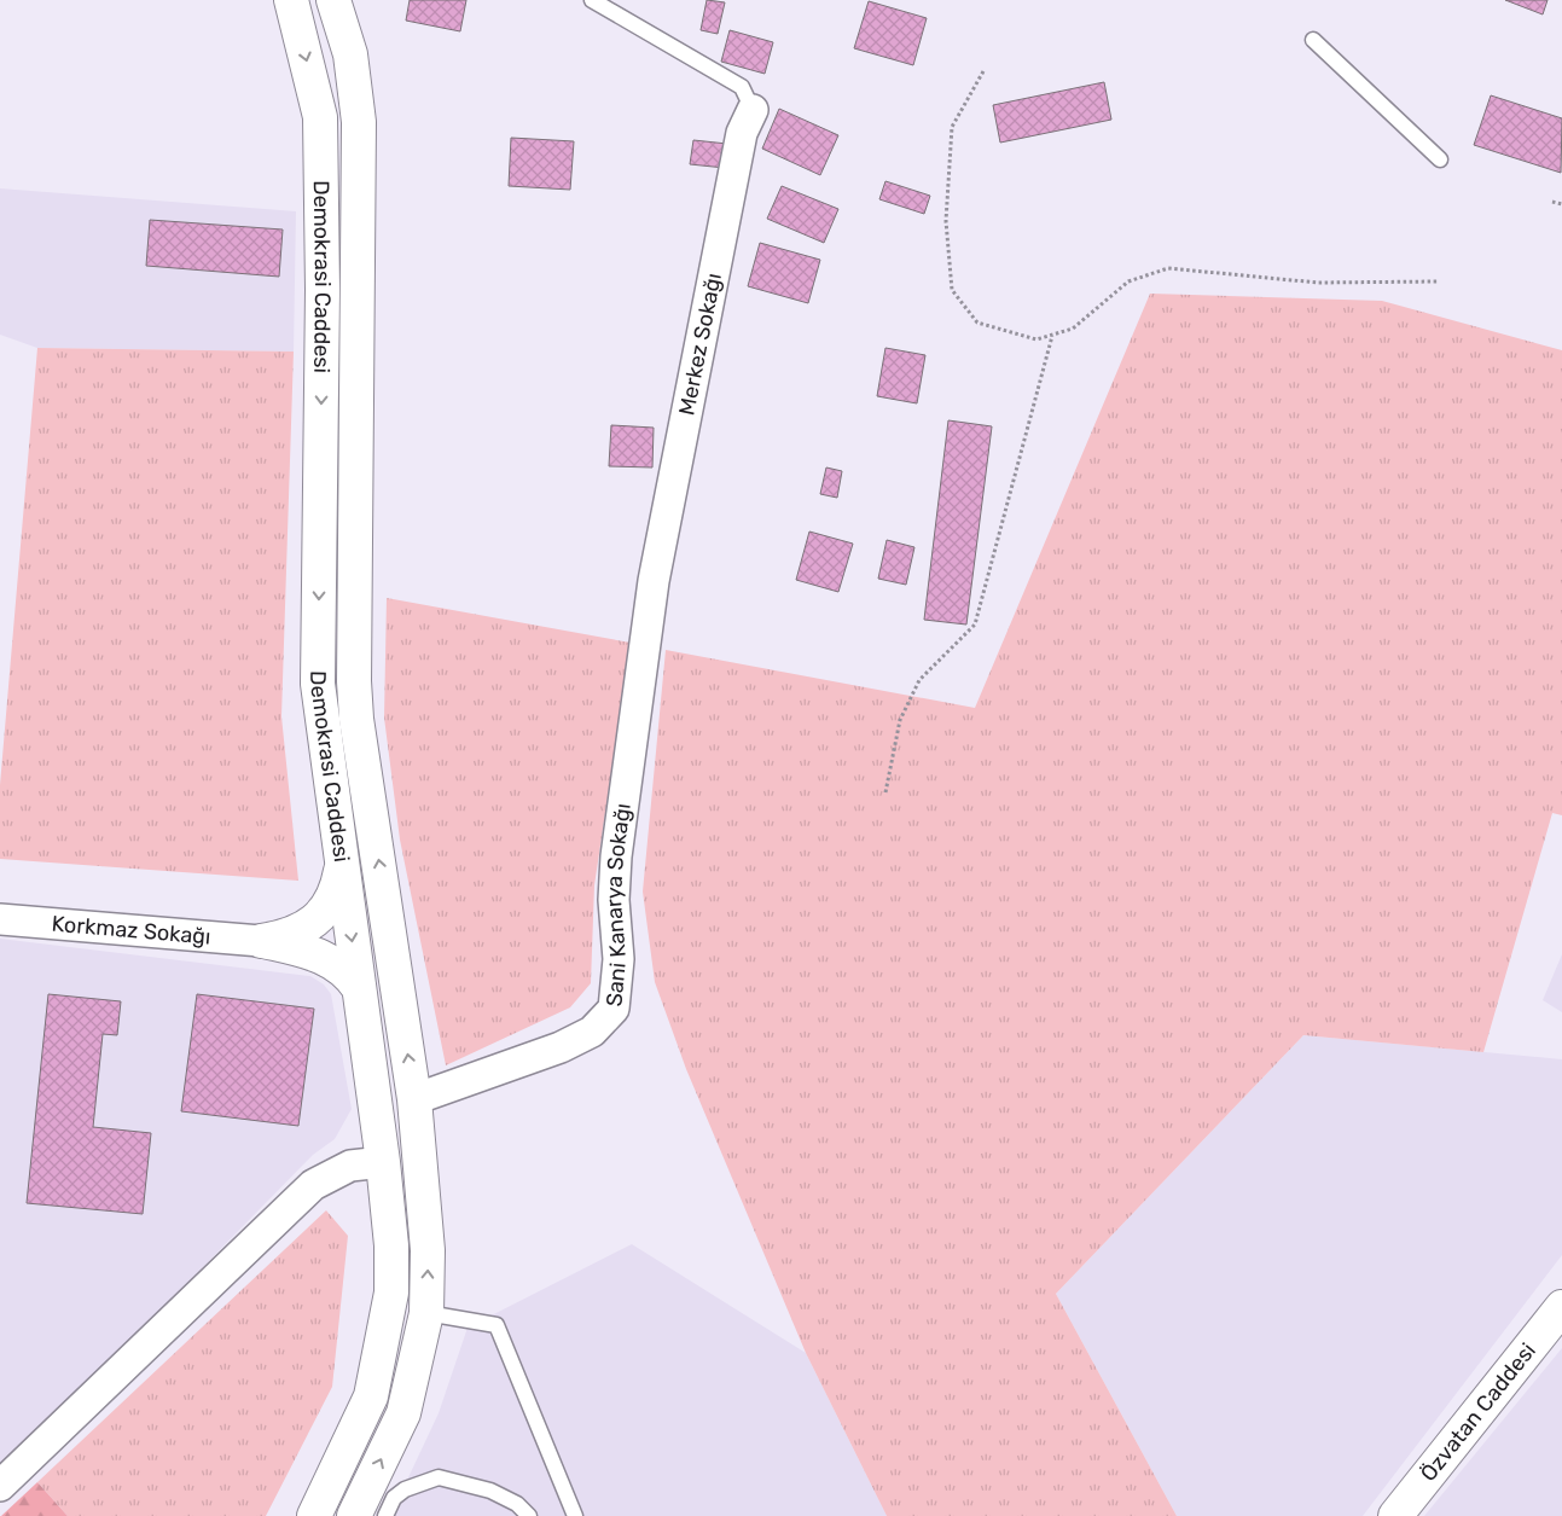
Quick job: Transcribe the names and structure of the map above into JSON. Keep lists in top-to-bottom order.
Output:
{
  "streets": {
    "main road": ["Demokrasi Caddesi", "Özvatan Caddesi"],
    "street": ["Merkez Sokağı", "Sani Kanarya Sokağı", "Korkmaz Sokağı"]
  },
  "crossings": [
    ["Demokrasi Caddesi", "Sani Kanarya Sokağı"],
    ["Merkez Sokağı", "Sani Kanarya Sokağı"]
  ]
}
